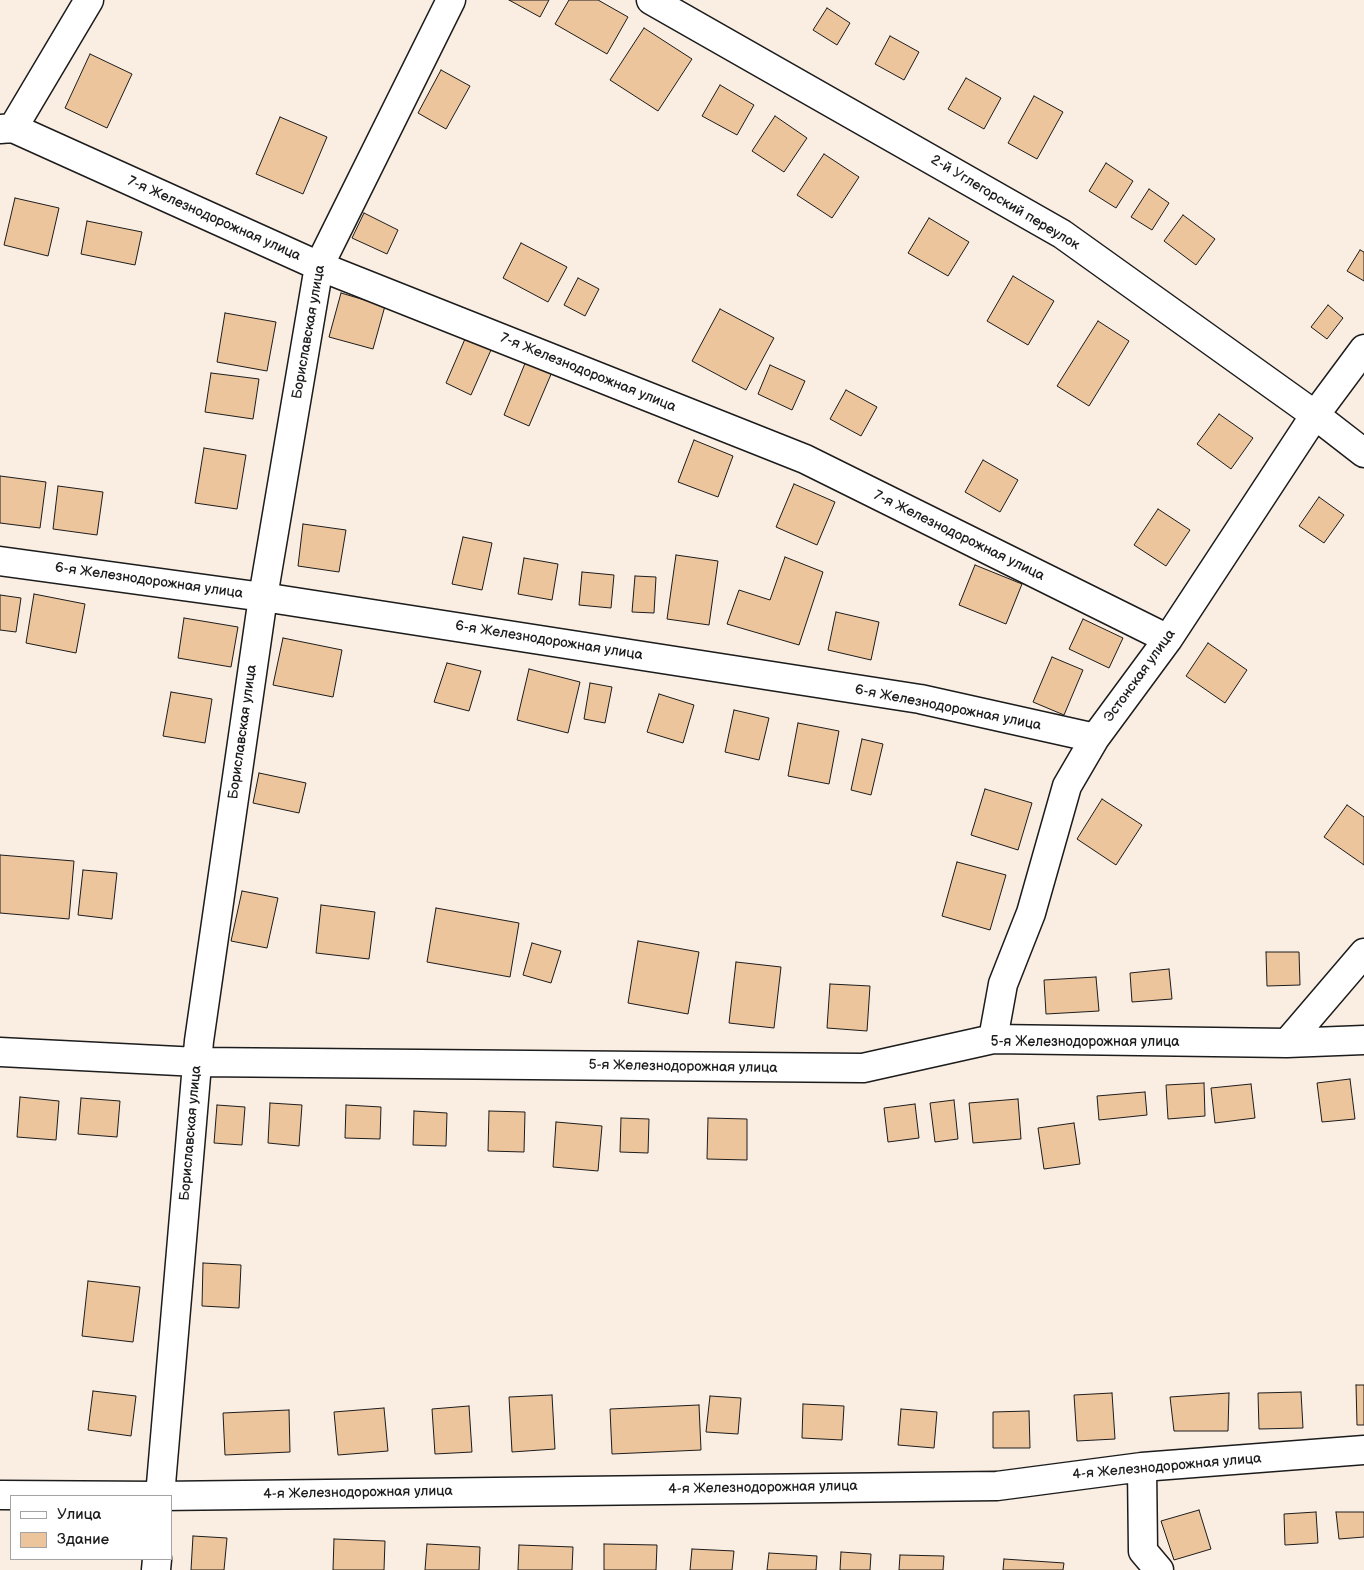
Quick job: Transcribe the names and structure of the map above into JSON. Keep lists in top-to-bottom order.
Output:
{
  "streets": {
    "street": [
      "2-й Углегорский переулок",
      "7-я Железнодорожная улица",
      "Бориславская улица",
      "6-я Железнодорожная улица",
      "Эстонская улица",
      "5-я Железнодорожная улица",
      "4-я Железнодорожная улица"
    ]
  },
  "crossings": [
    ["2-й Углегорский переулок", "Эстонская улица"],
    ["7-я Железнодорожная улица", "Бориславская улица"],
    ["7-я Железнодорожная улица", "Эстонская улица"],
    ["Бориславская улица", "6-я Железнодорожная улица"],
    ["Бориславская улица", "5-я Железнодорожная улица"],
    ["6-я Железнодорожная улица", "Эстонская улица"],
    ["Эстонская улица", "5-я Железнодорожная улица"]
  ],
  "legend": ["Улица", "Здание"]
}
